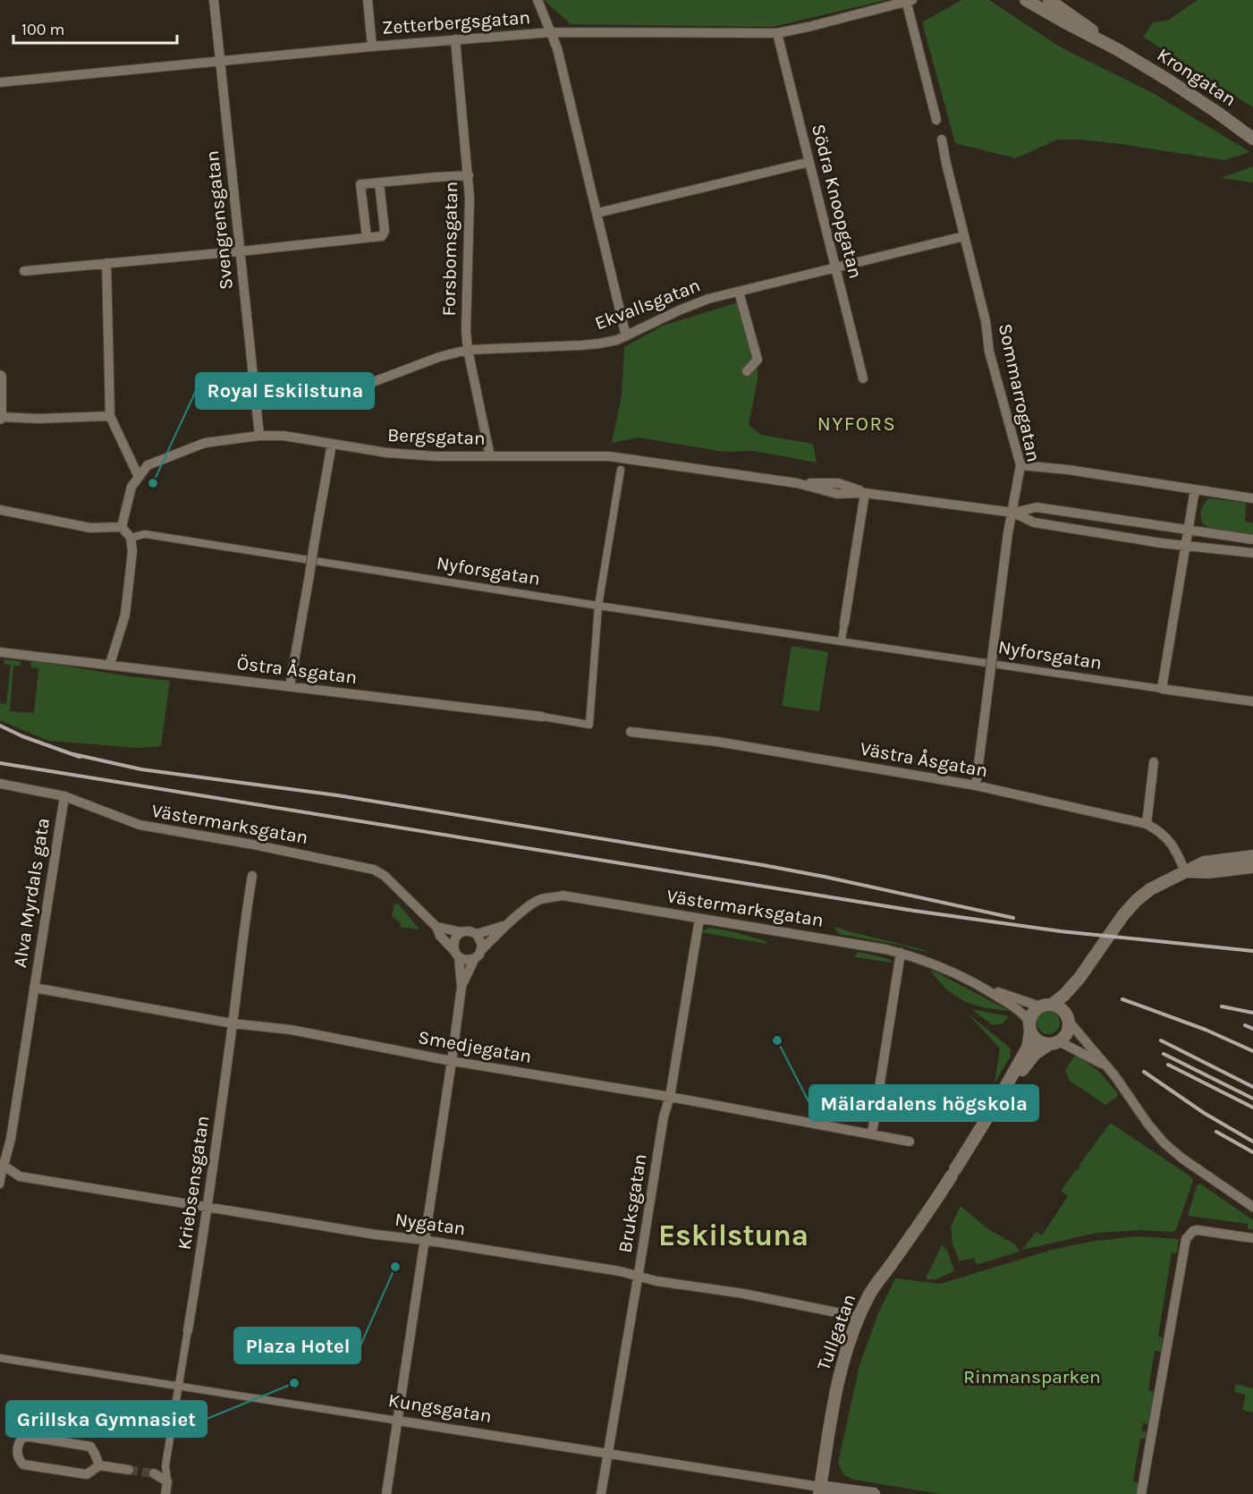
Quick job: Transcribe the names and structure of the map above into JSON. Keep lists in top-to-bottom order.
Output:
{
  "streets": {
    "street": [
      "Zetterbergsgatan",
      "Krongatan",
      "Södra Knoopgatan",
      "Svengrensgatan",
      "Forsbomsgatan",
      "Ekvallsgatan",
      "Sommarrogatan",
      "Bergsgatan",
      "Nyforsgatan",
      "Östra Åsgatan",
      "Västra Åsgatan",
      "Västermarksgatan",
      "Alva Myrdals gata",
      "Smedjegatan",
      "Kriebsensgatan",
      "Bruksgatan",
      "Nygatan",
      "Tullgatan",
      "Kungsgatan"
    ]
  },
  "crossings": [
    ["Zetterbergsgatan", "Södra Knoopgatan"],
    ["Zetterbergsgatan", "Svengrensgatan"],
    ["Zetterbergsgatan", "Forsbomsgatan"],
    ["Södra Knoopgatan", "Ekvallsgatan"],
    ["Svengrensgatan", "Bergsgatan"],
    ["Forsbomsgatan", "Ekvallsgatan"],
    ["Forsbomsgatan", "Bergsgatan"],
    ["Ekvallsgatan", "Sommarrogatan"],
    ["Sommarrogatan", "Bergsgatan"],
    ["Sommarrogatan", "Västra Åsgatan"],
    ["Nyforsgatan", "Östra Åsgatan"],
    ["Västermarksgatan", "Alva Myrdals gata"],
    ["Västermarksgatan", "Bruksgatan"],
    ["Västermarksgatan", "Tullgatan"],
    ["Alva Myrdals gata", "Smedjegatan"],
    ["Alva Myrdals gata", "Nygatan"],
    ["Smedjegatan", "Kriebsensgatan"],
    ["Smedjegatan", "Bruksgatan"],
    ["Kriebsensgatan", "Nygatan"],
    ["Kriebsensgatan", "Kungsgatan"],
    ["Bruksgatan", "Nygatan"],
    ["Bruksgatan", "Kungsgatan"],
    ["Nygatan", "Tullgatan"],
    ["Tullgatan", "Kungsgatan"]
  ],
  "districts": ["NYFORS", "Eskilstuna"],
  "parks": ["Rinmansparken"],
  "places": [
    "Royal Eskilstuna",
    "Mälardalens högskola",
    "Plaza Hotel",
    "Grillska Gymnasiet"
  ],
  "scale_bar": "100 m"
}
